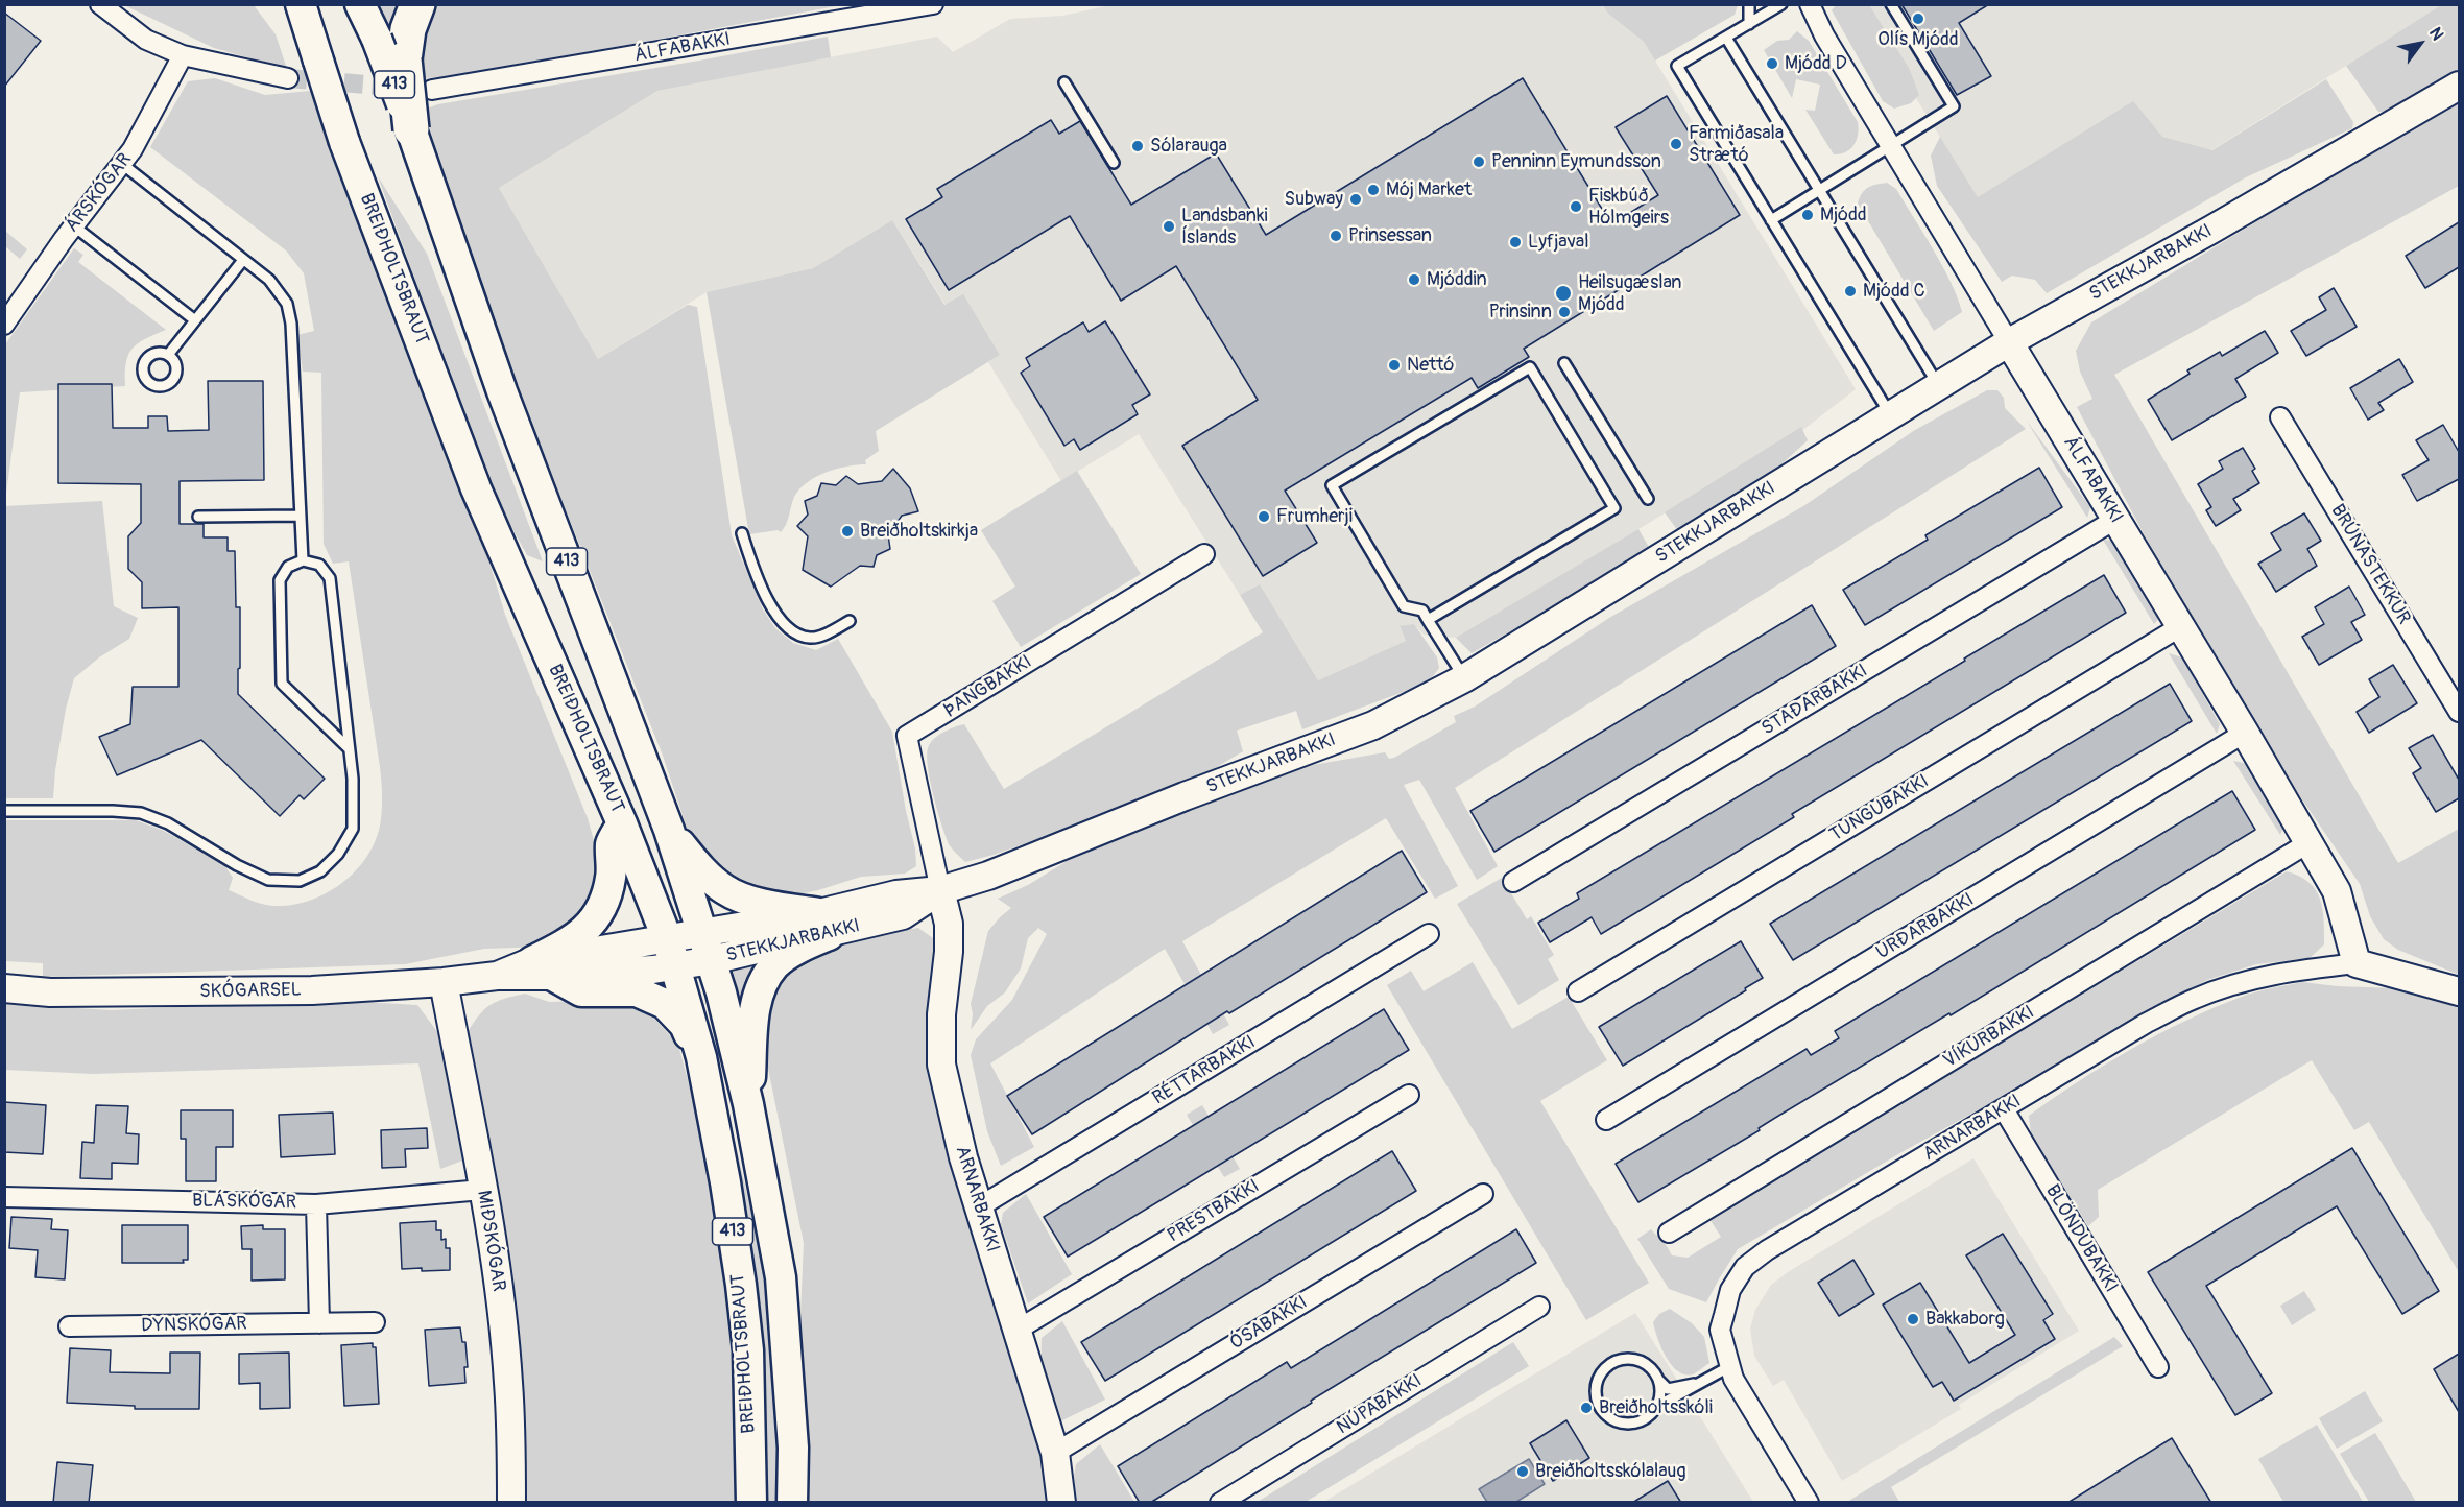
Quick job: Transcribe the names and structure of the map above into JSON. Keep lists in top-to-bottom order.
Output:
{
  "streets": {
    "main road": ["413", "BREIÐHOLTSBRAUT"],
    "street": [
      "ÁLFABAKKI",
      "ÁRSKÓGAR",
      "STEKKJARBAKKI",
      "BRÚNASTEKKUR",
      "ÞANGBAKKI",
      "STAÐARBAKKI",
      "TUNGUBAKKI",
      "URÐARBAKKI",
      "SKÓGARSEL",
      "VÍKURBAKKI",
      "RÉTTARBAKKI",
      "ARNARBAKKI",
      "BLÁSKÓGAR",
      "PRESTBAKKI",
      "BLÖNDUBAKKI",
      "MIÐSKÓGAR",
      "ÓSABAKKI",
      "DYNSKÓGAR",
      "NÚPABAKKI"
    ]
  },
  "crossings": [
    ["ÁLFABAKKI", "STEKKJARBAKKI"],
    ["ÁLFABAKKI", "STAÐARBAKKI"],
    ["ÁLFABAKKI", "TUNGUBAKKI"],
    ["ÁLFABAKKI", "URÐARBAKKI"],
    ["ÁLFABAKKI", "VÍKURBAKKI"],
    ["ÁLFABAKKI", "ARNARBAKKI"],
    ["413", "STEKKJARBAKKI"],
    ["413", "SKÓGARSEL"],
    ["STEKKJARBAKKI", "BREIÐHOLTSBRAUT"],
    ["STEKKJARBAKKI", "ÞANGBAKKI"],
    ["STEKKJARBAKKI", "SKÓGARSEL"],
    ["STEKKJARBAKKI", "ARNARBAKKI"],
    ["BREIÐHOLTSBRAUT", "SKÓGARSEL"],
    ["ÞANGBAKKI", "ARNARBAKKI"],
    ["SKÓGARSEL", "MIÐSKÓGAR"],
    ["RÉTTARBAKKI", "ARNARBAKKI"],
    ["ARNARBAKKI", "PRESTBAKKI"],
    ["ARNARBAKKI", "BLÖNDUBAKKI"],
    ["ARNARBAKKI", "ÓSABAKKI"],
    ["BLÁSKÓGAR", "MIÐSKÓGAR"]
  ],
  "places": [
    "Olís Mjódd",
    "Mjódd D",
    "Farmiðasala Strætó",
    "Sólarauga",
    "Penninn Eymundsson",
    "Mój Market",
    "Subway",
    "Fiskbúð Hólmgeirs",
    "Mjódd",
    "Landsbanki Íslands",
    "Prinsessan",
    "Lyfjaval",
    "Mjóddin",
    "Mjódd C",
    "Heilsugæslan Mjódd",
    "Prinsinn",
    "Nettó",
    "Frumherji",
    "Breiðholtskirkja",
    "Bakkaborg",
    "Breiðholtsskóli",
    "Breiðholtsskólalaug"
  ],
  "north": "top right"
}
